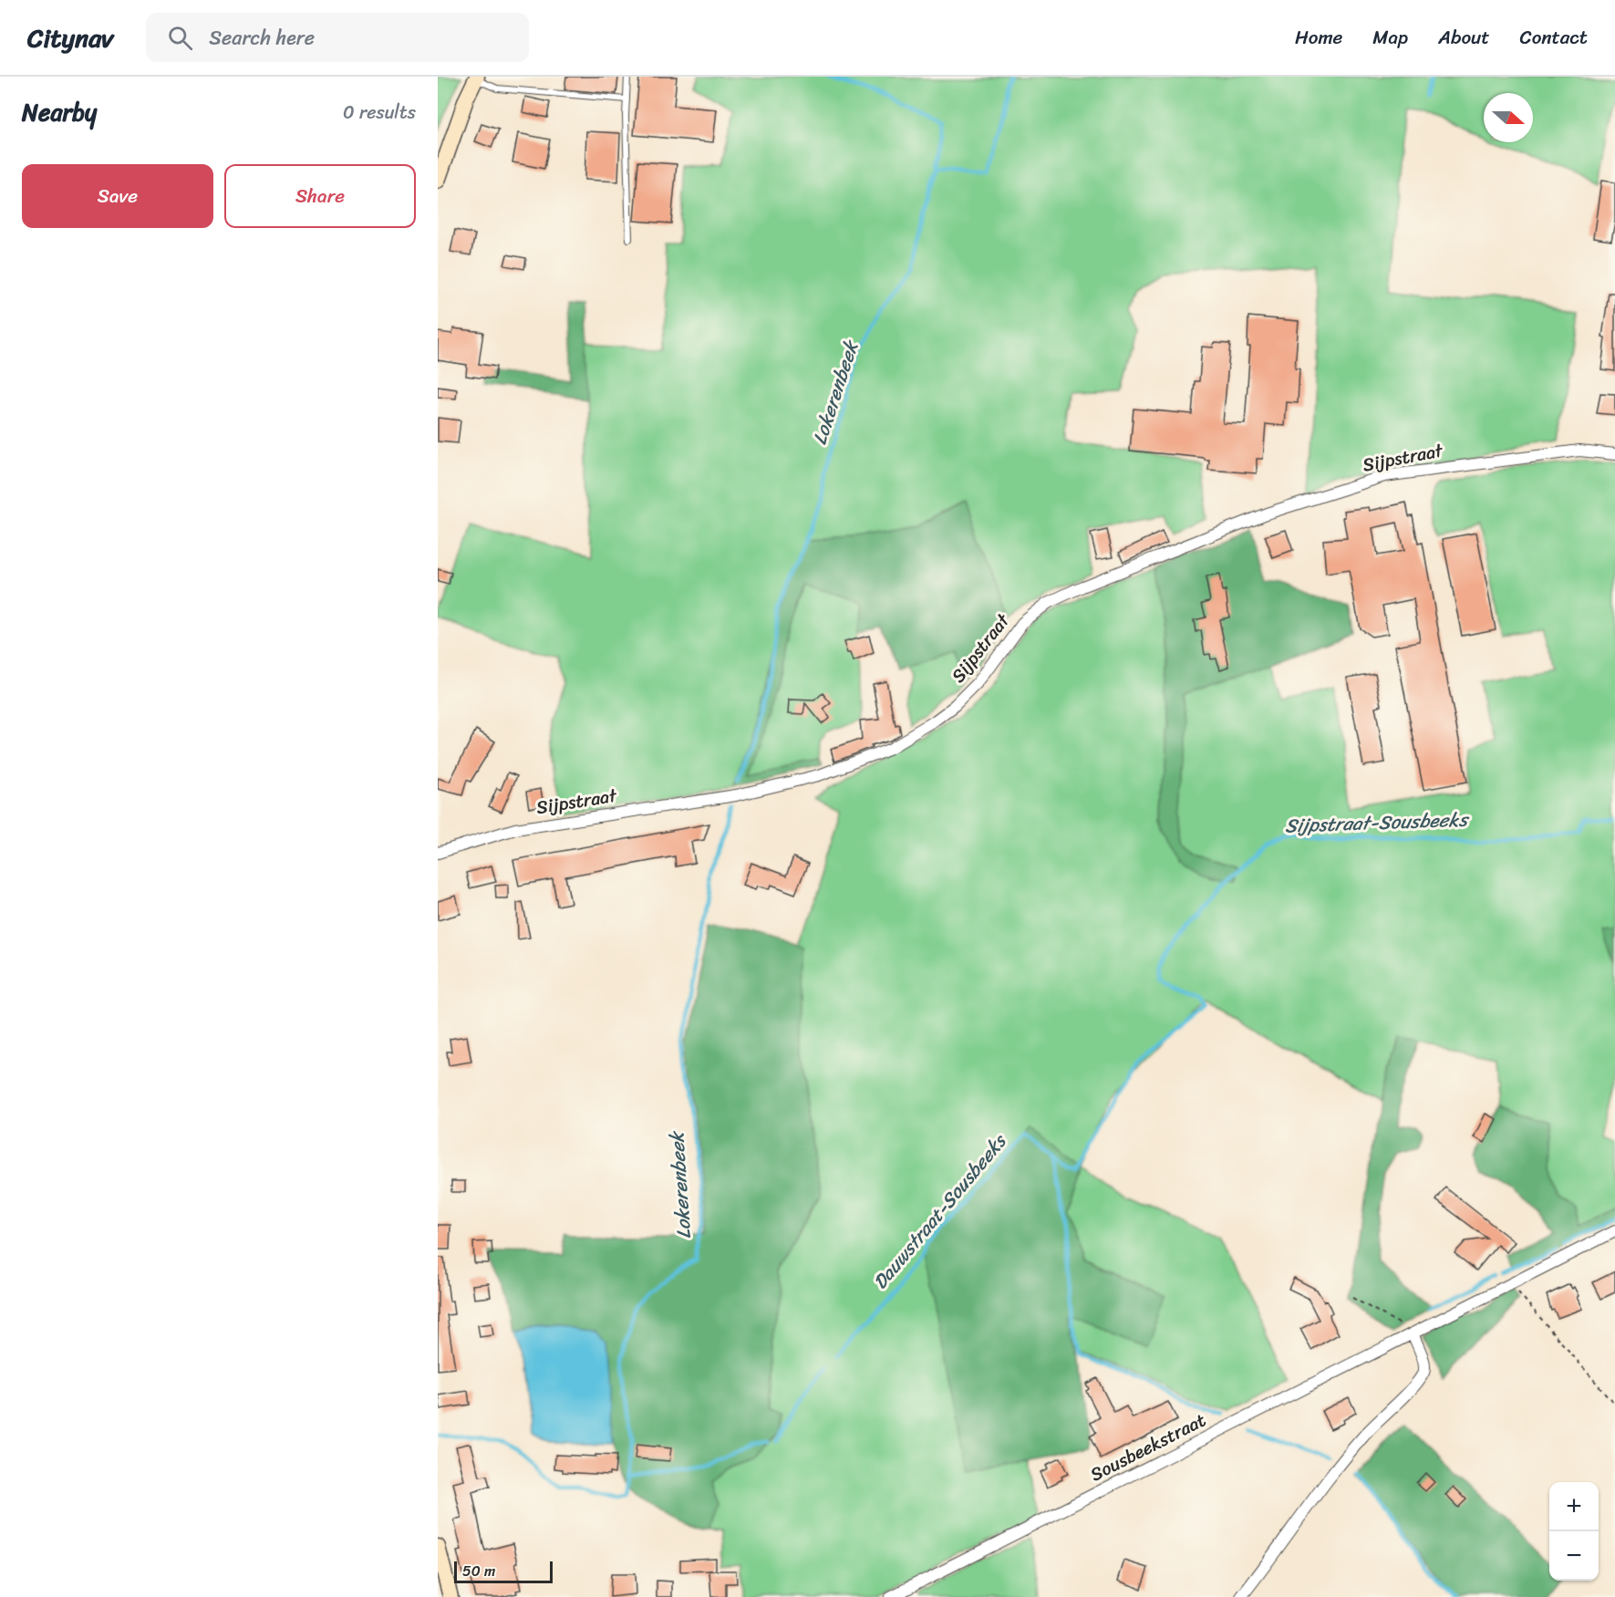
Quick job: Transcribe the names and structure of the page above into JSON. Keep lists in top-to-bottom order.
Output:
{
  "streets": {
    "street": ["Sijpstraat", "Sousbeekstraat"]
  },
  "water": ["Lokerenbeek", "Sijpstraat-Sousbeeks", "Dauwstraat-Sousbeeks"],
  "scale_bar": "50 m",
  "north": "right",
  "page": {
    "header": "Citynav",
    "search": "Search here",
    "nav": [
      "Home",
      "Map",
      "About",
      "Contact"
    ],
    "heading": ["Nearby", "0 results"],
    "buttons": ["Save", "Share"],
    "map_buttons": ["+", "−"],
    "scale": "50 m"
  }
}
